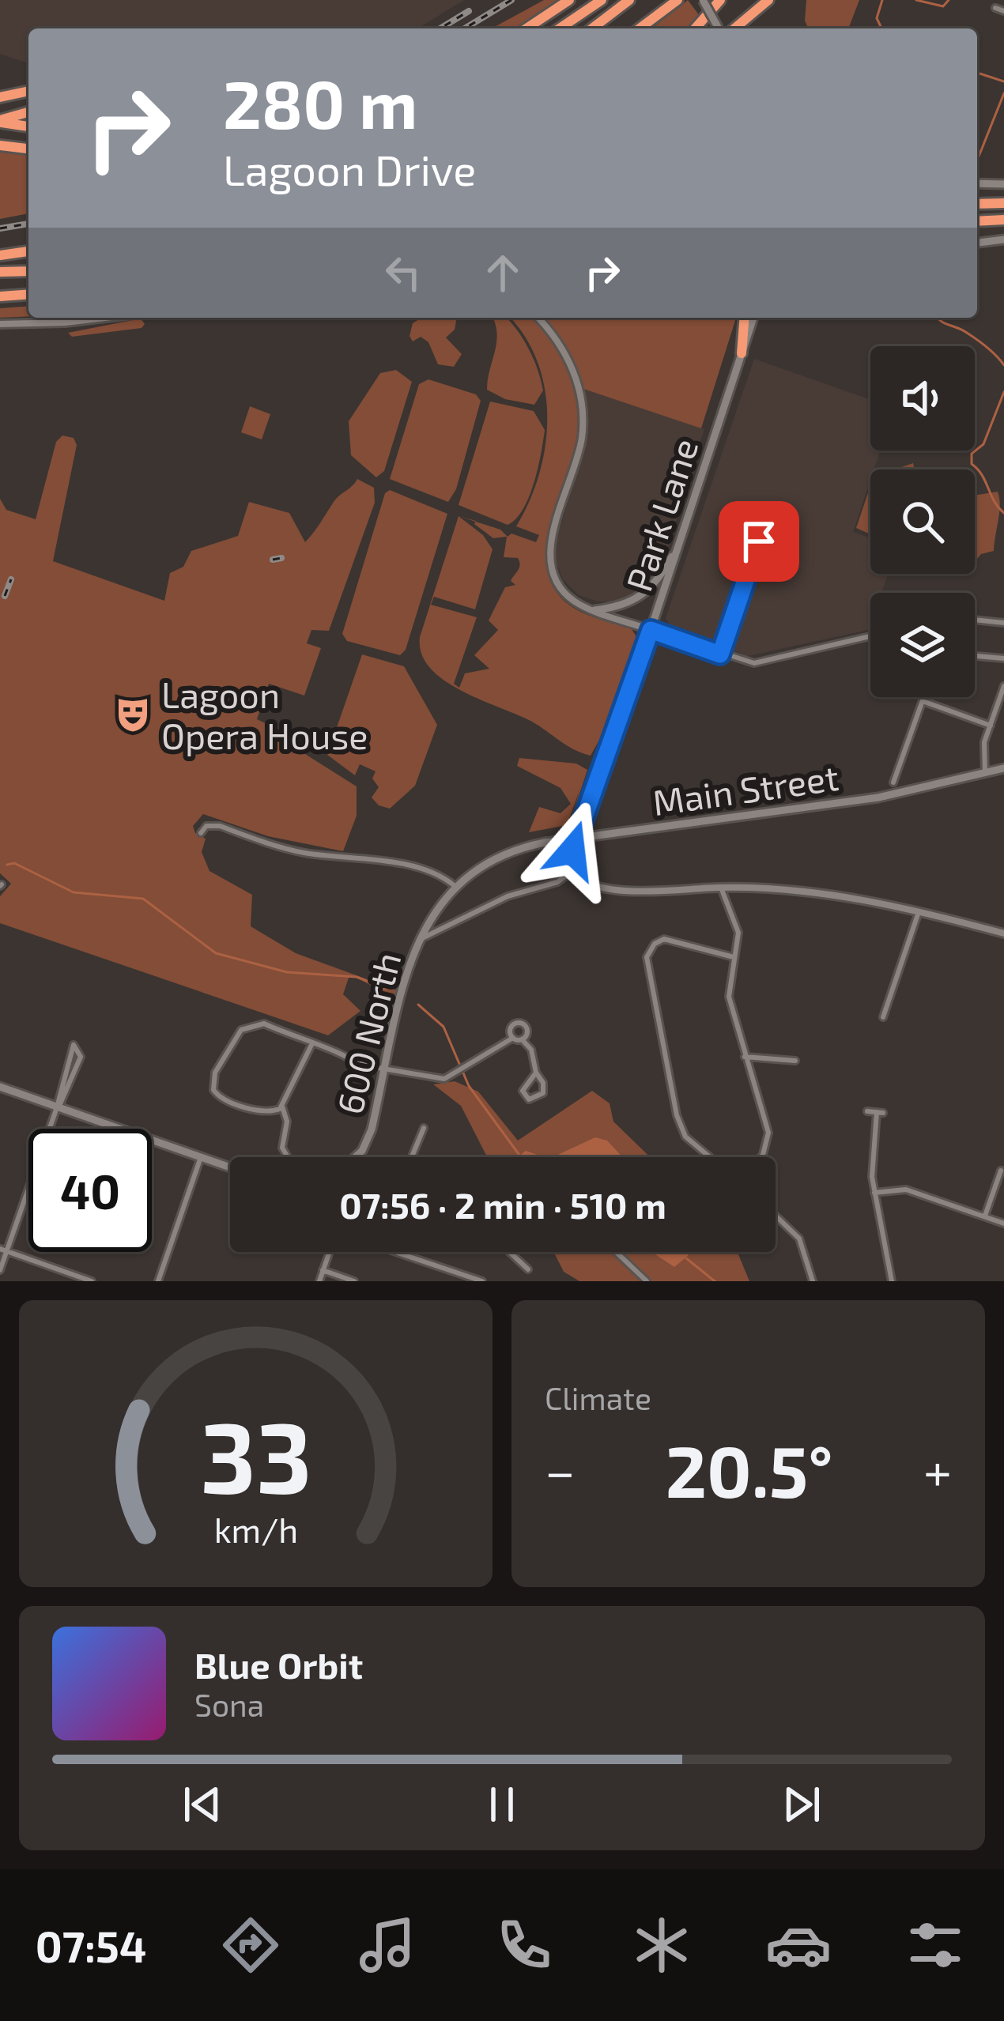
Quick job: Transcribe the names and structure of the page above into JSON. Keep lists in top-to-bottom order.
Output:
{
  "streets": {
    "main road": ["Park Lane", "Main Street", "600 North"]
  },
  "crossings": [
    ["Park Lane", "Main Street"],
    ["Main Street", "600 North"]
  ],
  "places": {
    "theatre": ["Lagoon Opera House"]
  },
  "page": {
    "turn": ["280 m", "Lagoon Drive"],
    "limit": "40",
    "trip": "07:56 · 2 min · 510 m",
    "tile": "Climate",
    "heat": ["−", "20.5°", "+"],
    "song": ["Blue Orbit", "Sona"],
    "tabs": "07:54",
    "gauge": ["33", "km/h"]
  }
}
